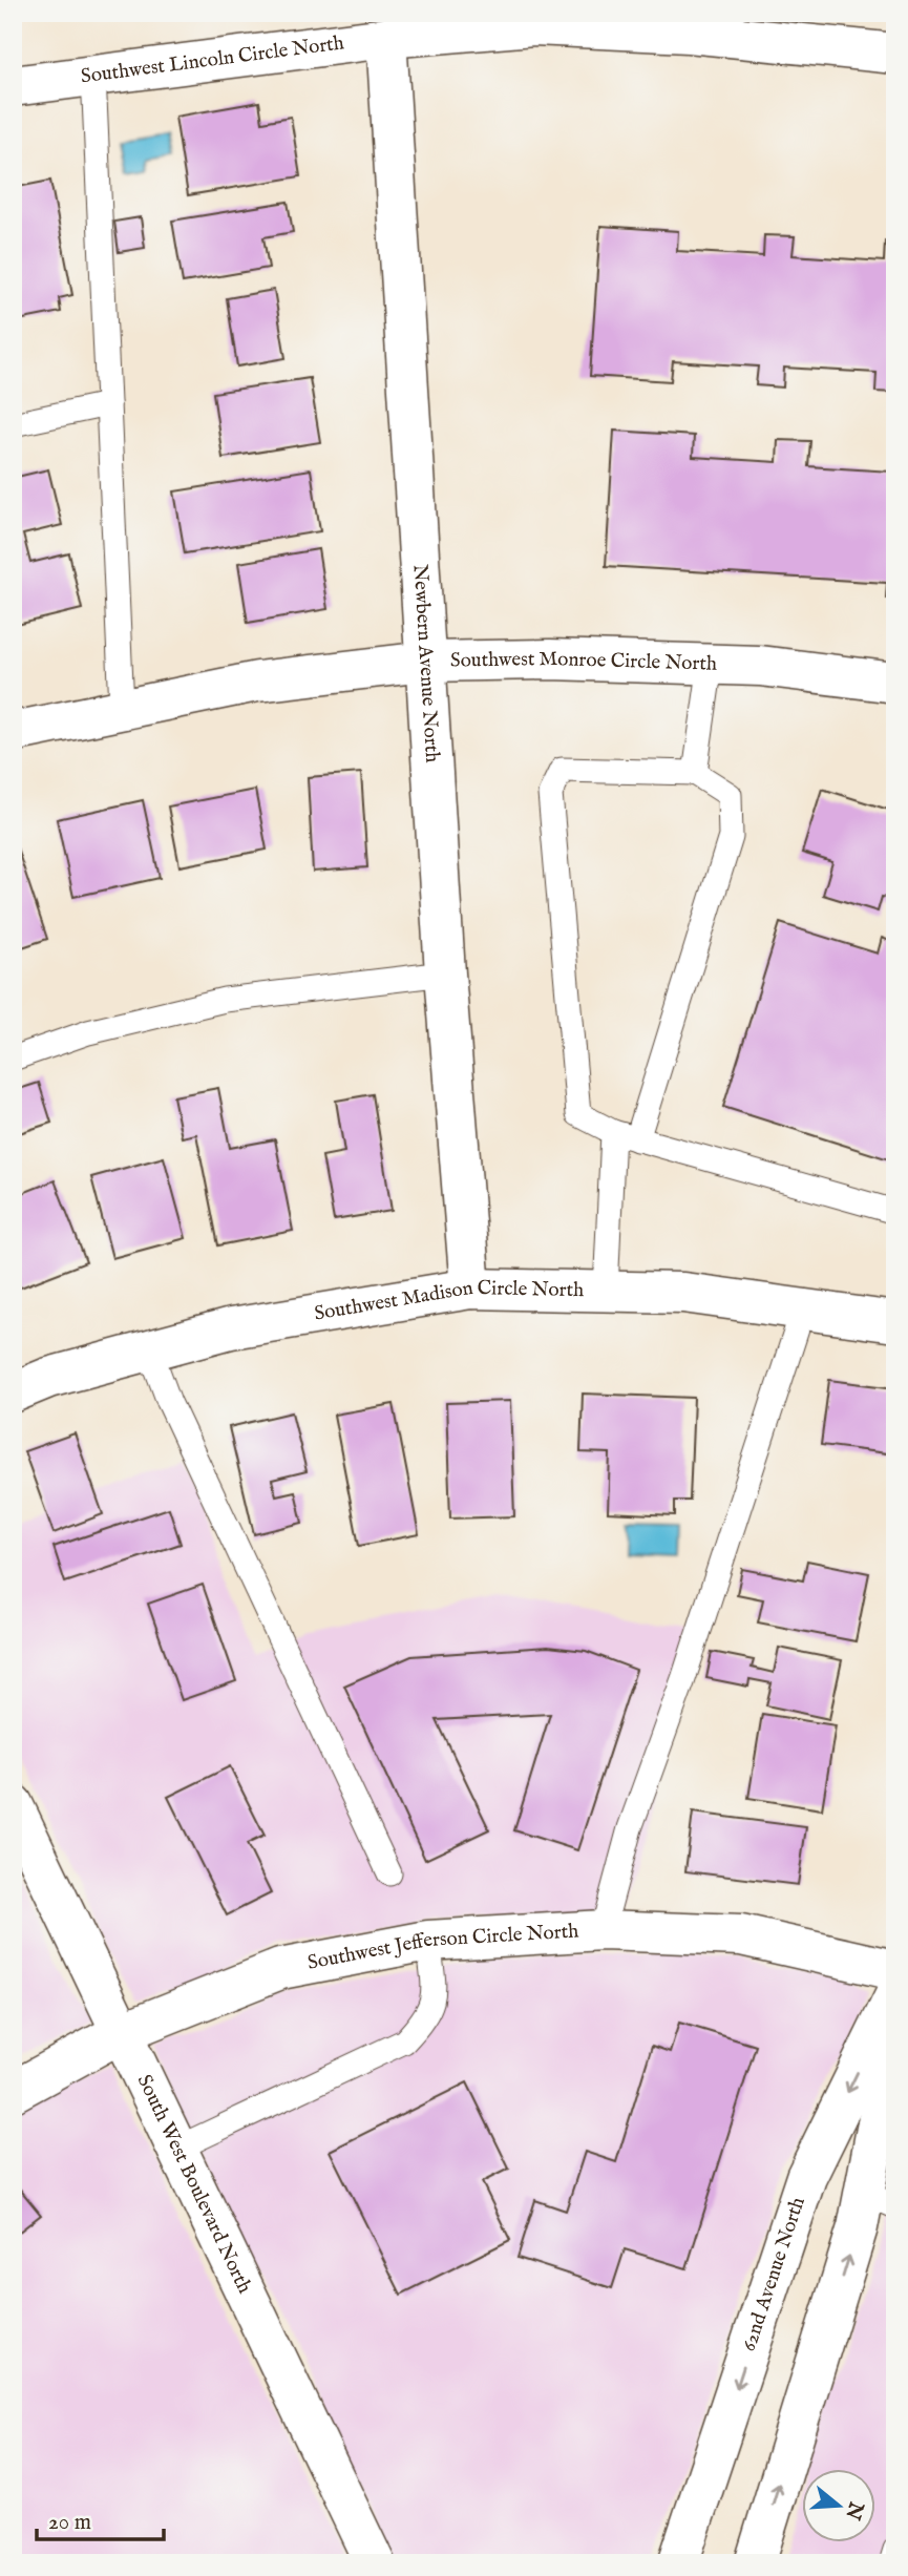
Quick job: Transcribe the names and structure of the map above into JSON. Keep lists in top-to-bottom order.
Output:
{
  "streets": {
    "street": [
      "Southwest Lincoln Circle North",
      "Southwest Monroe Circle North",
      "Newbern Avenue North",
      "Southwest Madison Circle North",
      "Southwest Jefferson Circle North",
      "South West Boulevard North",
      "62nd Avenue North"
    ]
  },
  "crossings": [
    ["Southwest Lincoln Circle North", "Newbern Avenue North"],
    ["Southwest Monroe Circle North", "Newbern Avenue North"],
    ["Newbern Avenue North", "Southwest Madison Circle North"],
    ["Southwest Jefferson Circle North", "South West Boulevard North"]
  ],
  "scale_bar": "20 m",
  "north": "right"
}
